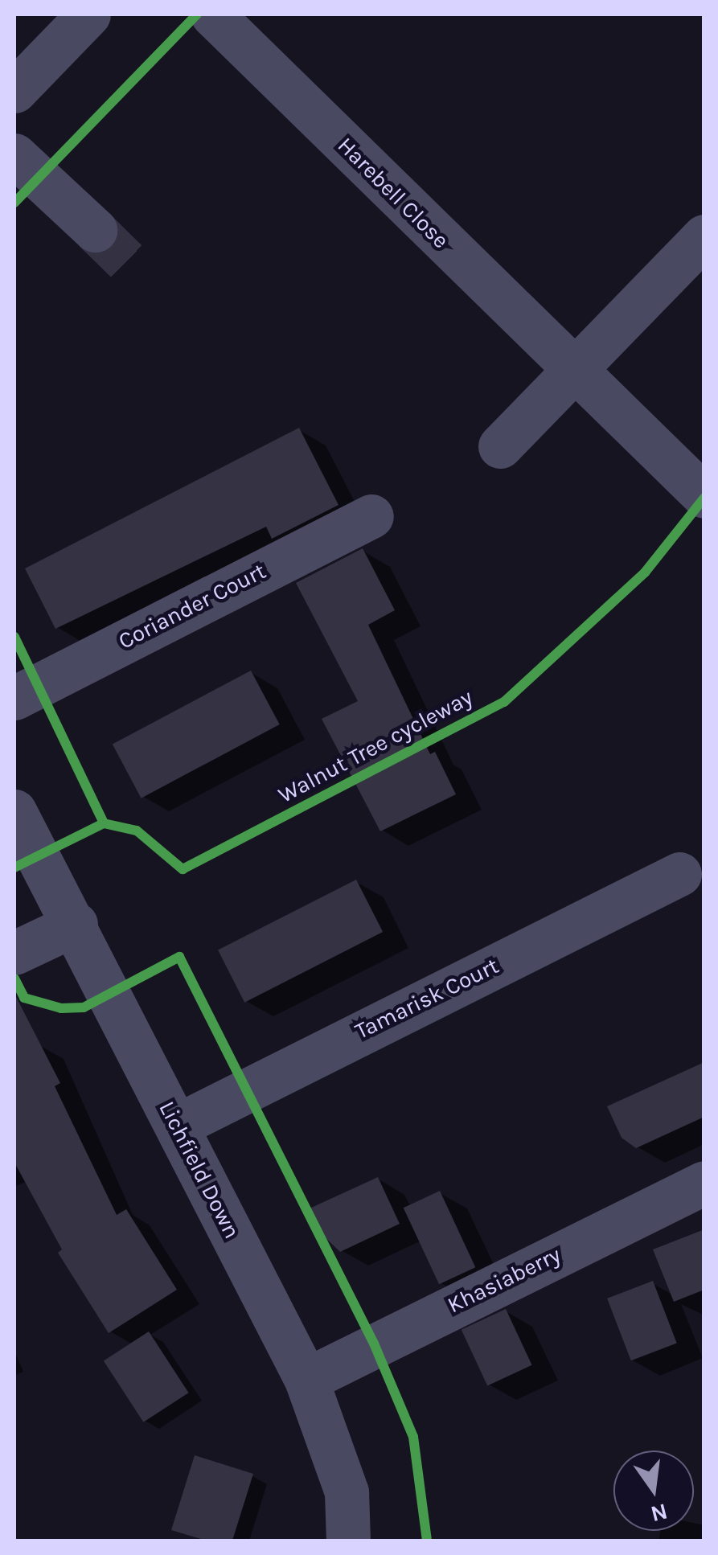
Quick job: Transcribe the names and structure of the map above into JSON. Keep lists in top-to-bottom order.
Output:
{
  "streets": {
    "street": [
      "Harebell Close",
      "Coriander Court",
      "Tamarisk Court",
      "Lichfield Down",
      "Khasiaberry"
    ],
    "cycle path": ["Walnut Tree cycleway"]
  },
  "crossings": [
    ["Tamarisk Court", "Lichfield Down"],
    ["Lichfield Down", "Khasiaberry"]
  ],
  "north": "bottom"
}
